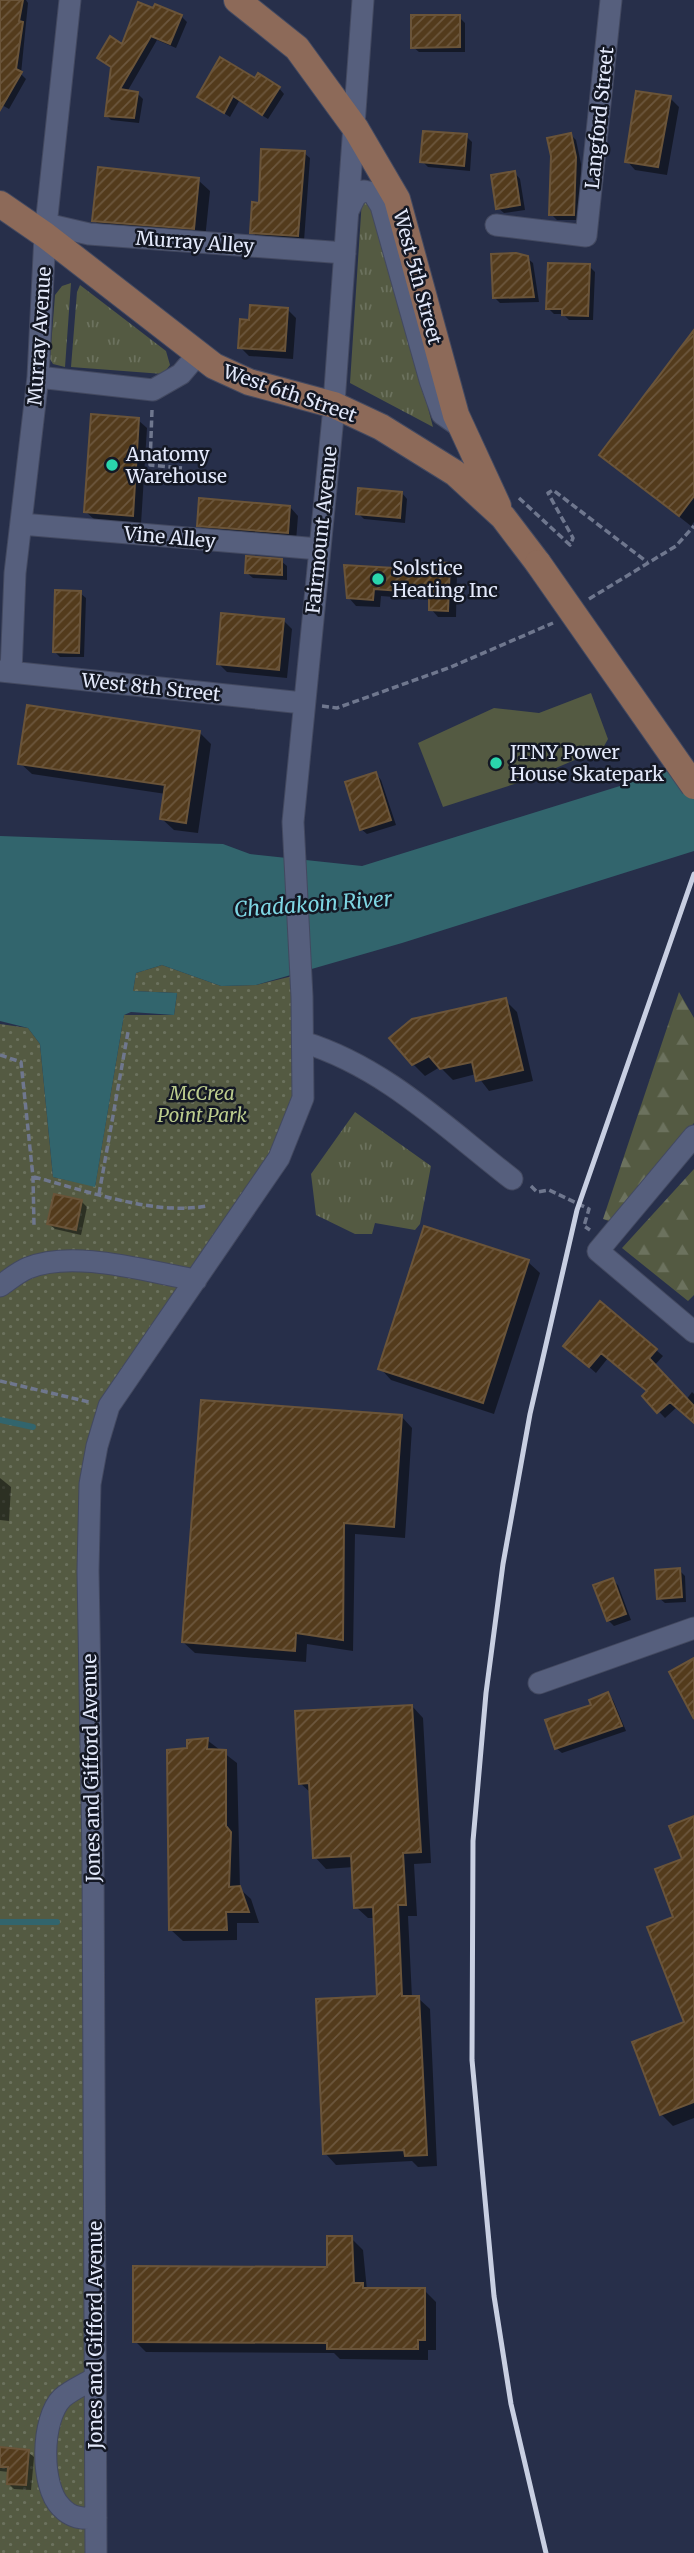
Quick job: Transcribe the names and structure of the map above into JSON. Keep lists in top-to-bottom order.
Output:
{
  "streets": {
    "main road": ["West 5th Street", "West 6th Street"],
    "street": [
      "Langford Street",
      "Murray Alley",
      "Murray Avenue",
      "Fairmount Avenue",
      "Vine Alley",
      "West 8th Street",
      "Jones and Gifford Avenue"
    ]
  },
  "crossings": [
    ["Murray Alley", "Murray Avenue"],
    ["Murray Alley", "West 6th Street"],
    ["Murray Alley", "Fairmount Avenue"],
    ["West 5th Street", "West 6th Street"],
    ["West 5th Street", "Fairmount Avenue"],
    ["Murray Avenue", "West 6th Street"],
    ["Murray Avenue", "Vine Alley"],
    ["Murray Avenue", "West 8th Street"],
    ["West 6th Street", "Fairmount Avenue"],
    ["Fairmount Avenue", "Vine Alley"],
    ["Fairmount Avenue", "West 8th Street"],
    ["Fairmount Avenue", "Jones and Gifford Avenue"]
  ],
  "water": ["Chadakoin River"],
  "parks": ["McCrea Point Park"],
  "places": ["Anatomy Warehouse", "Solstice Heating Inc", "JTNY Power House Skatepark"]
}
